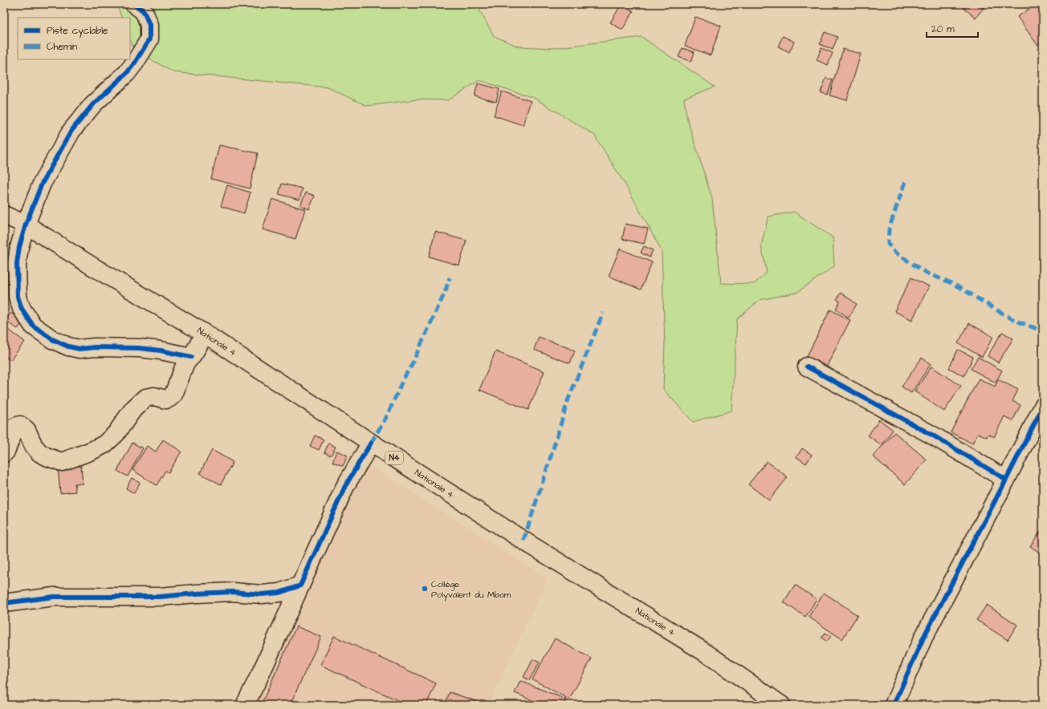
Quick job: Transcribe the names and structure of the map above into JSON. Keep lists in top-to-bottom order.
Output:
{
  "streets": {
    "main road": ["Nationale 4", "N4"]
  },
  "places": ["Collège Polyvalent du Mbam"],
  "legend": ["Piste cyclable", "Chemin"],
  "scale_bar": "20 m"
}
